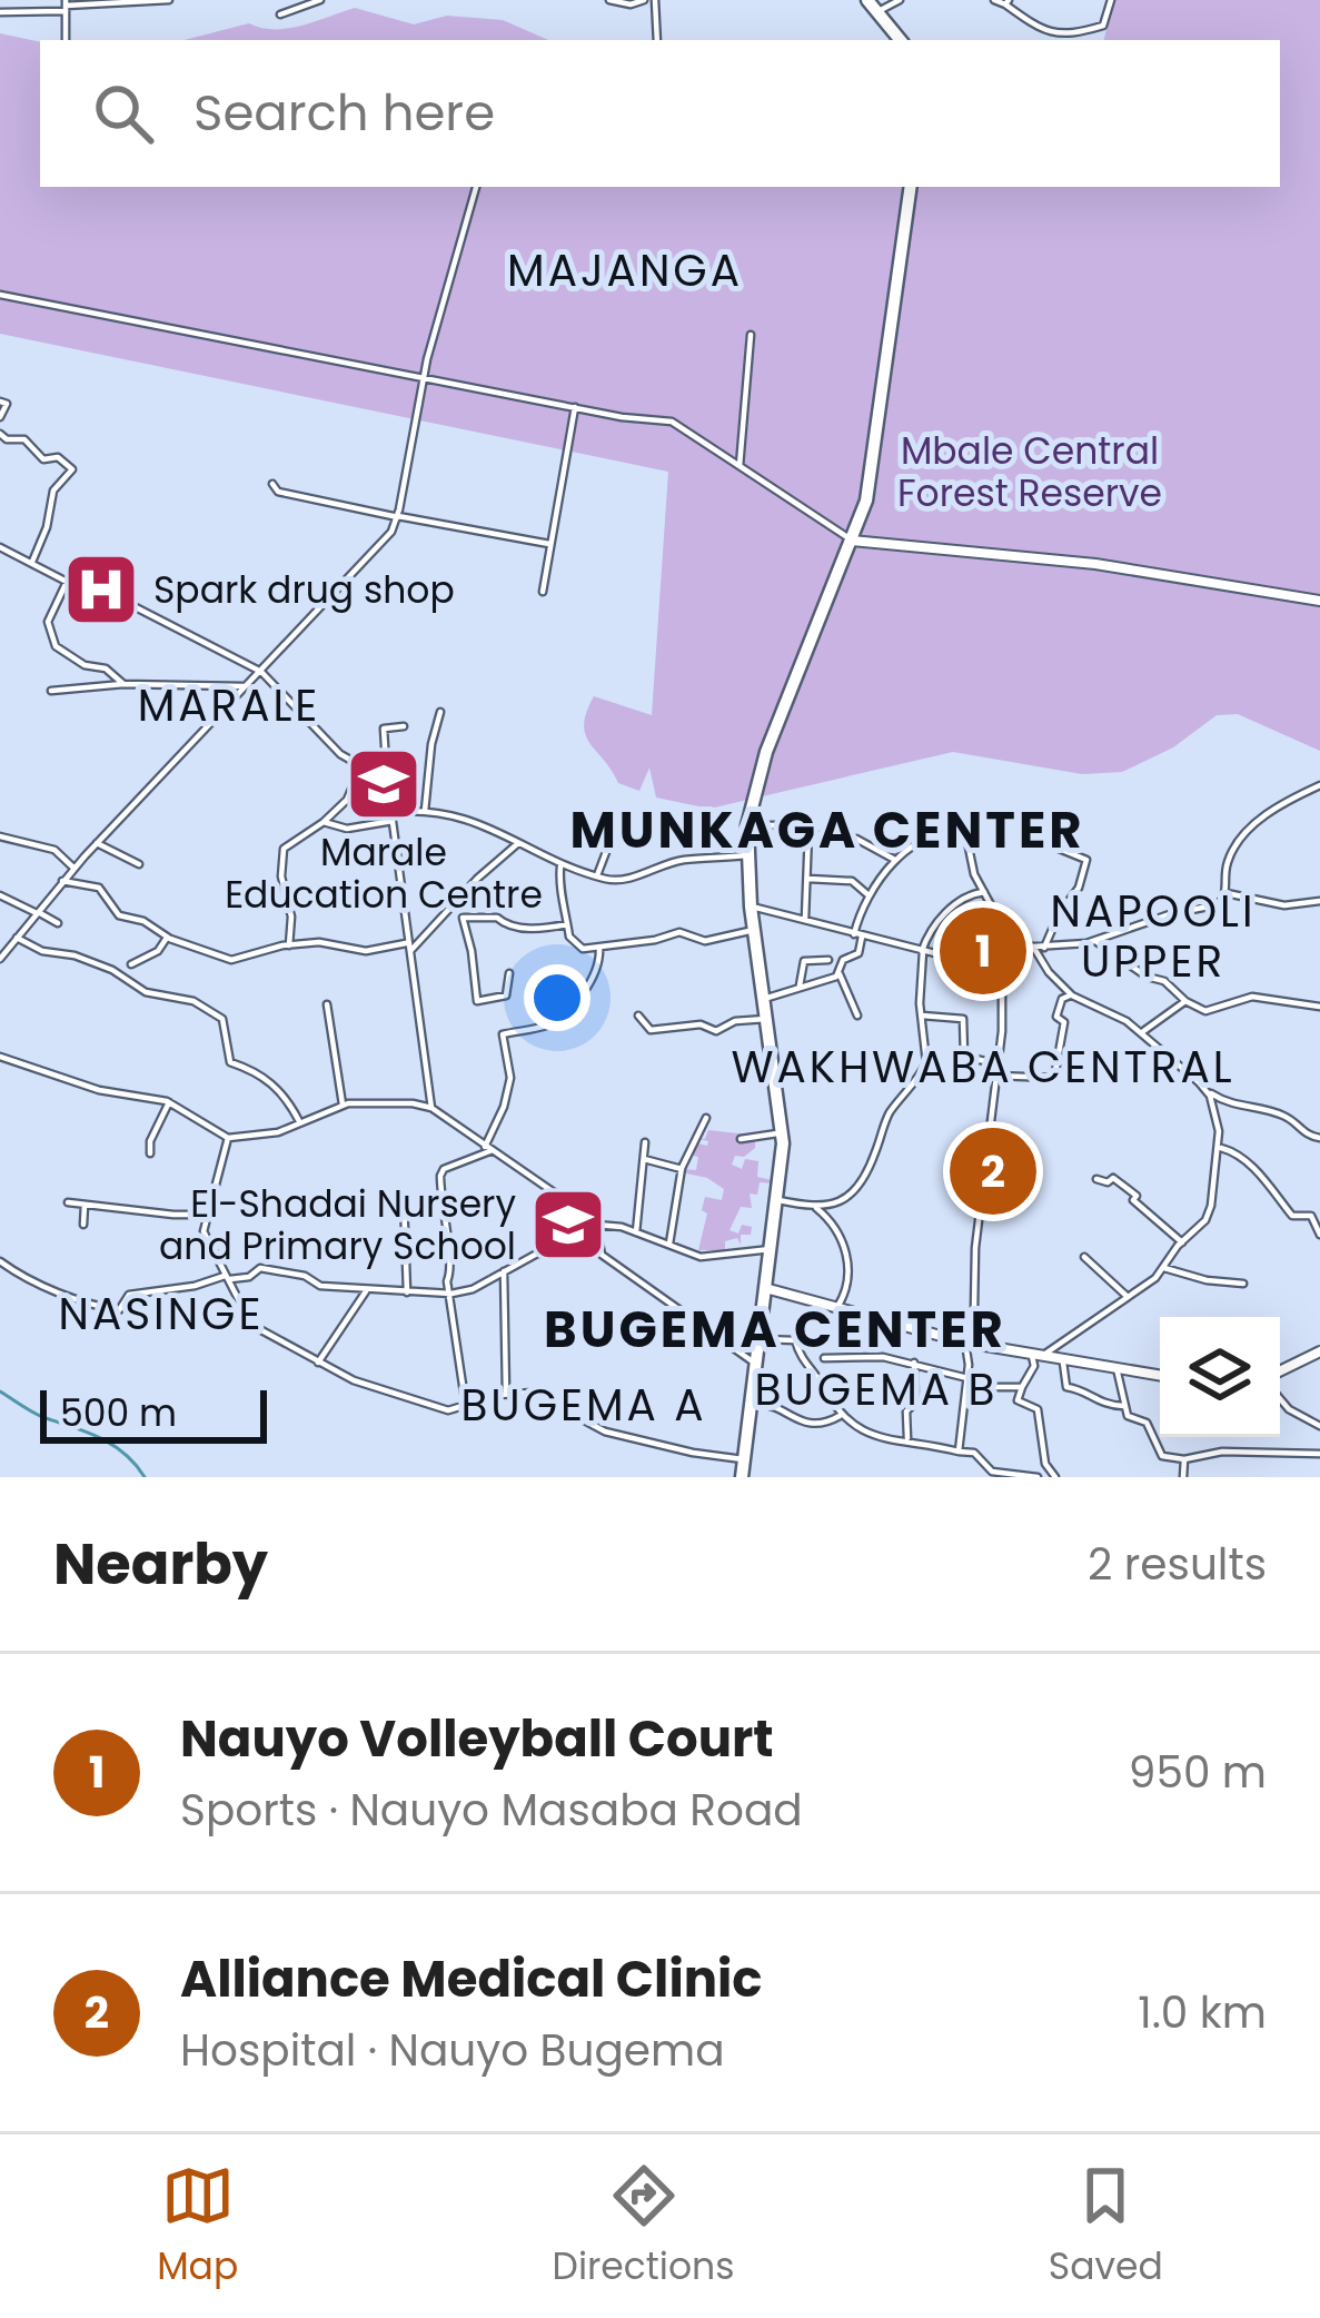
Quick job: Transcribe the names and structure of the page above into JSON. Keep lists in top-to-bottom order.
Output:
{
  "districts": [
    "MAJANGA",
    "MARALE",
    "MUNKAGA CENTER",
    "NAPOOLI UPPER",
    "WAKHWABA CENTRAL",
    "NASINGE",
    "BUGEMA CENTER",
    "BUGEMA B",
    "BUGEMA A"
  ],
  "parks": ["Mbale Central Forest Reserve"],
  "places": {
    "hospital": ["Spark drug shop"],
    "school or university": ["Marale Education Centre", "El-Shadai Nursery and Primary School"]
  },
  "scale_bar": "500 m",
  "page": {
    "search": "Search here",
    "pins": ["1", "2"],
    "scale": "500 m",
    "heading": ["Nearby", "2 results"],
    "list": [
      {
        "mark": "1",
        "name": "Nauyo Volleyball Court",
        "note": "Sports · Nauyo Masaba Road",
        "value": "950 m"
      },
      {
        "mark": "2",
        "name": "Alliance Medical Clinic",
        "note": "Hospital · Nauyo Bugema",
        "value": "1.0 km"
      }
    ],
    "nav": ["Map", "Directions", "Saved"]
  }
}
